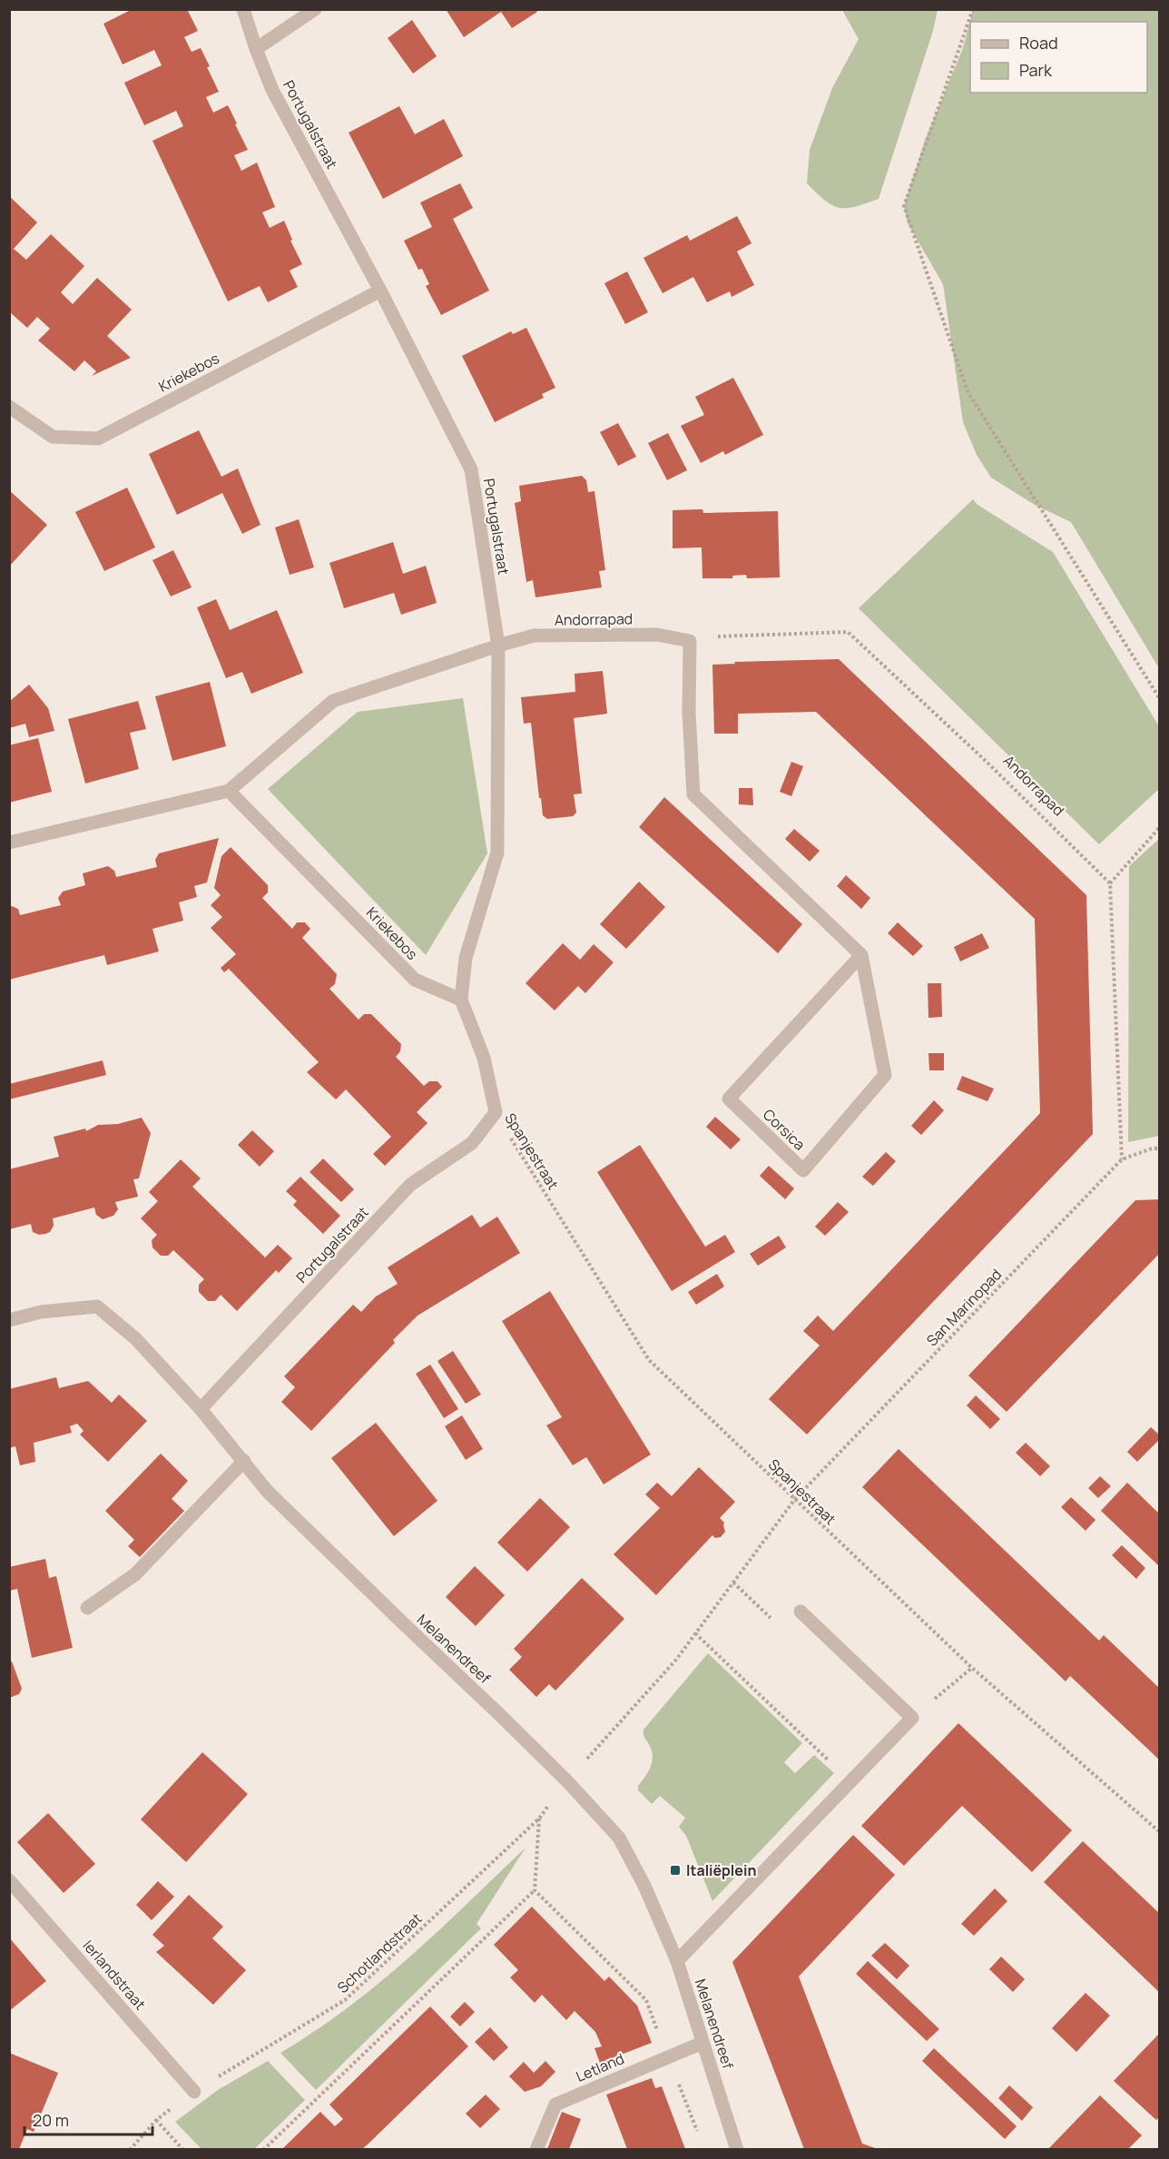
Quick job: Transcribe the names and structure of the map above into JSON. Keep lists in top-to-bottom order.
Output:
{
  "streets": {
    "street": [
      "Portugalstraat",
      "Kriekebos",
      "Andorrapad",
      "Corsica",
      "Melanendreef",
      "Ierlandstraat",
      "Letland"
    ],
    "path": ["Spanjestraat", "San Marinopad", "Schotlandstraat"]
  },
  "crossings": [
    ["Portugalstraat", "Kriekebos"],
    ["Portugalstraat", "Andorrapad"],
    ["Portugalstraat", "Spanjestraat"],
    ["Portugalstraat", "Melanendreef"],
    ["Spanjestraat", "San Marinopad"],
    ["Melanendreef", "Schotlandstraat"],
    ["Melanendreef", "Letland"],
    ["Schotlandstraat", "Ierlandstraat"]
  ],
  "places": {
    "transit": ["Italiëplein"]
  },
  "legend": ["Road", "Park"],
  "scale_bar": "20 m"
}
